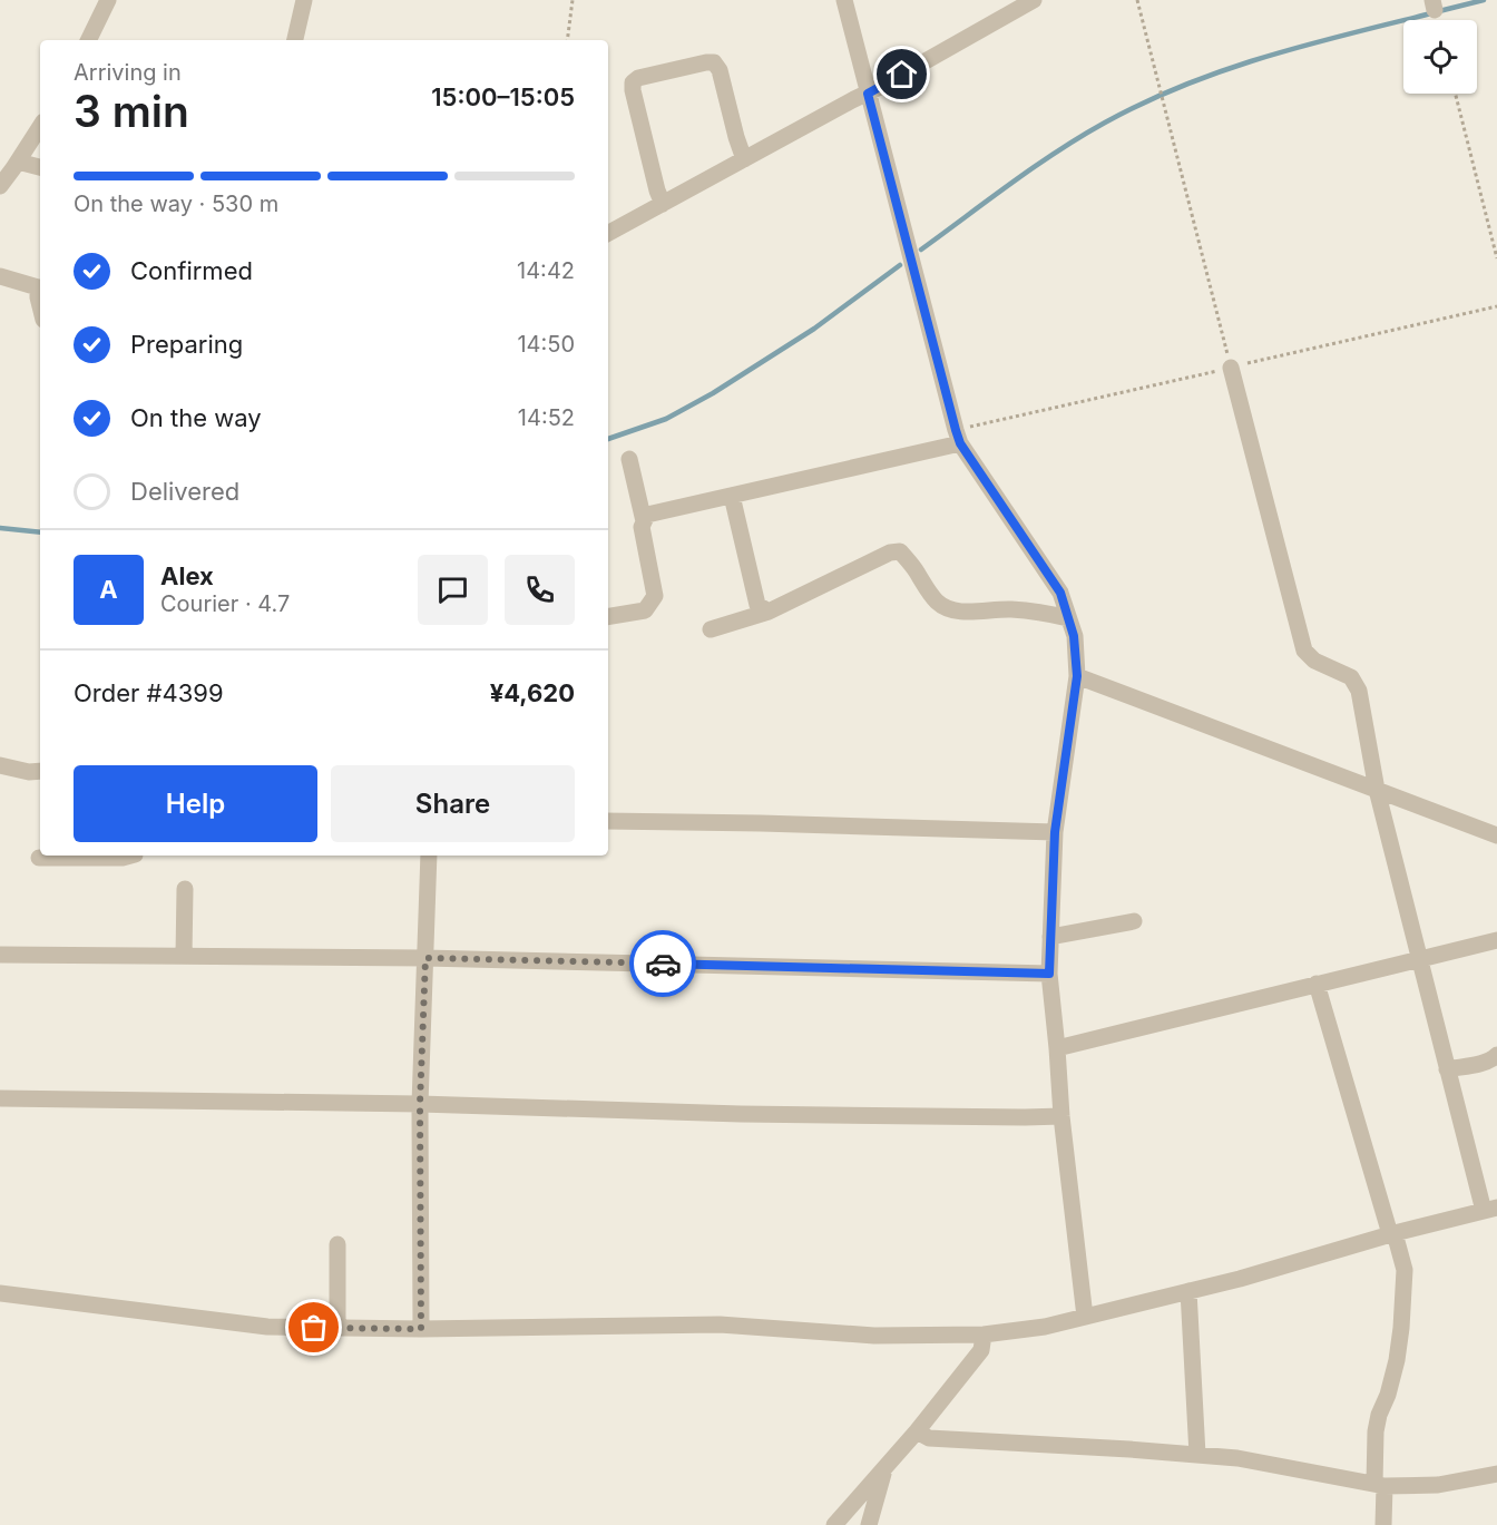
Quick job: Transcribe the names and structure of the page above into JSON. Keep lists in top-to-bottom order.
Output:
{
  "page": {
    "heading": ["3 min", "Arriving in", "15:00–15:05"],
    "panel": [
      "Alex",
      "Courier · 4.7",
      "Order #4399",
      "¥4,620"
    ],
    "bar": "On the way · 530 m",
    "list": [
      ["Confirmed", "14:42"],
      ["Preparing", "14:50"],
      ["On the way", "14:52"],
      "Delivered"
    ],
    "round": "A",
    "buttons": ["Help", "Share"]
  }
}
